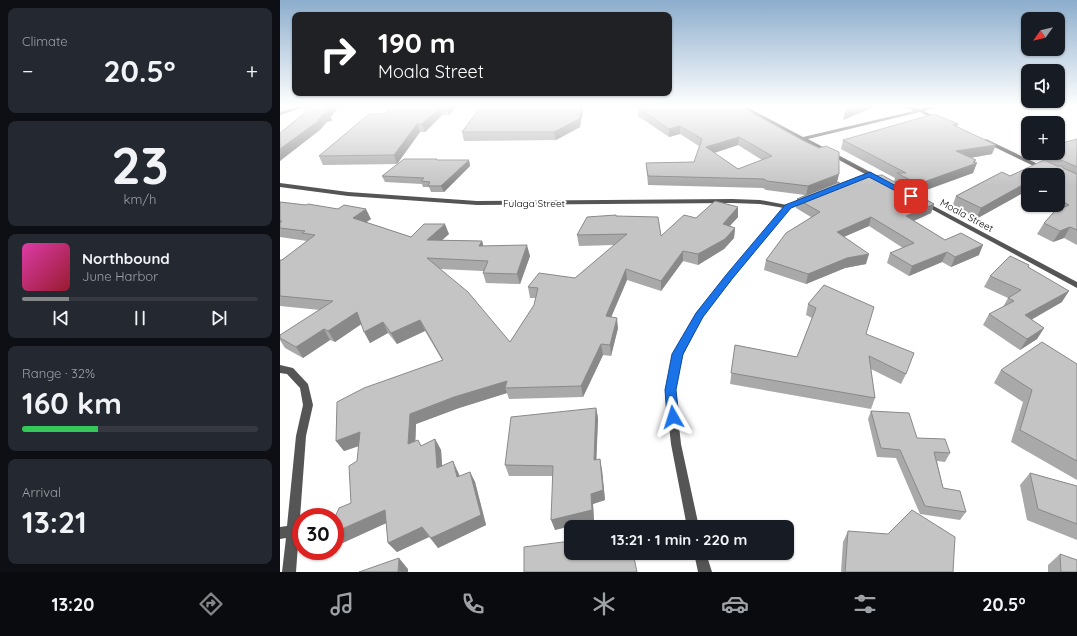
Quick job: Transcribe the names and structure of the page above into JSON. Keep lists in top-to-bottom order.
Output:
{
  "streets": {
    "street": ["Fulaga Street", "Moala Street"]
  },
  "north": "bottom left",
  "page": {
    "tile": [
      "Climate",
      ["23", "km/h"],
      ["Range · 32%", "160 km"],
      ["Arrival", "13:21"]
    ],
    "map_buttons": ["+", "−"],
    "turn": ["190 m", "Moala Street"],
    "heat": ["−", "20.5°", "+"],
    "song": ["Northbound", "June Harbor"],
    "limit": "30",
    "trip": "13:21 · 1 min · 220 m",
    "tabs": ["13:20", "20.5°"]
  }
}
